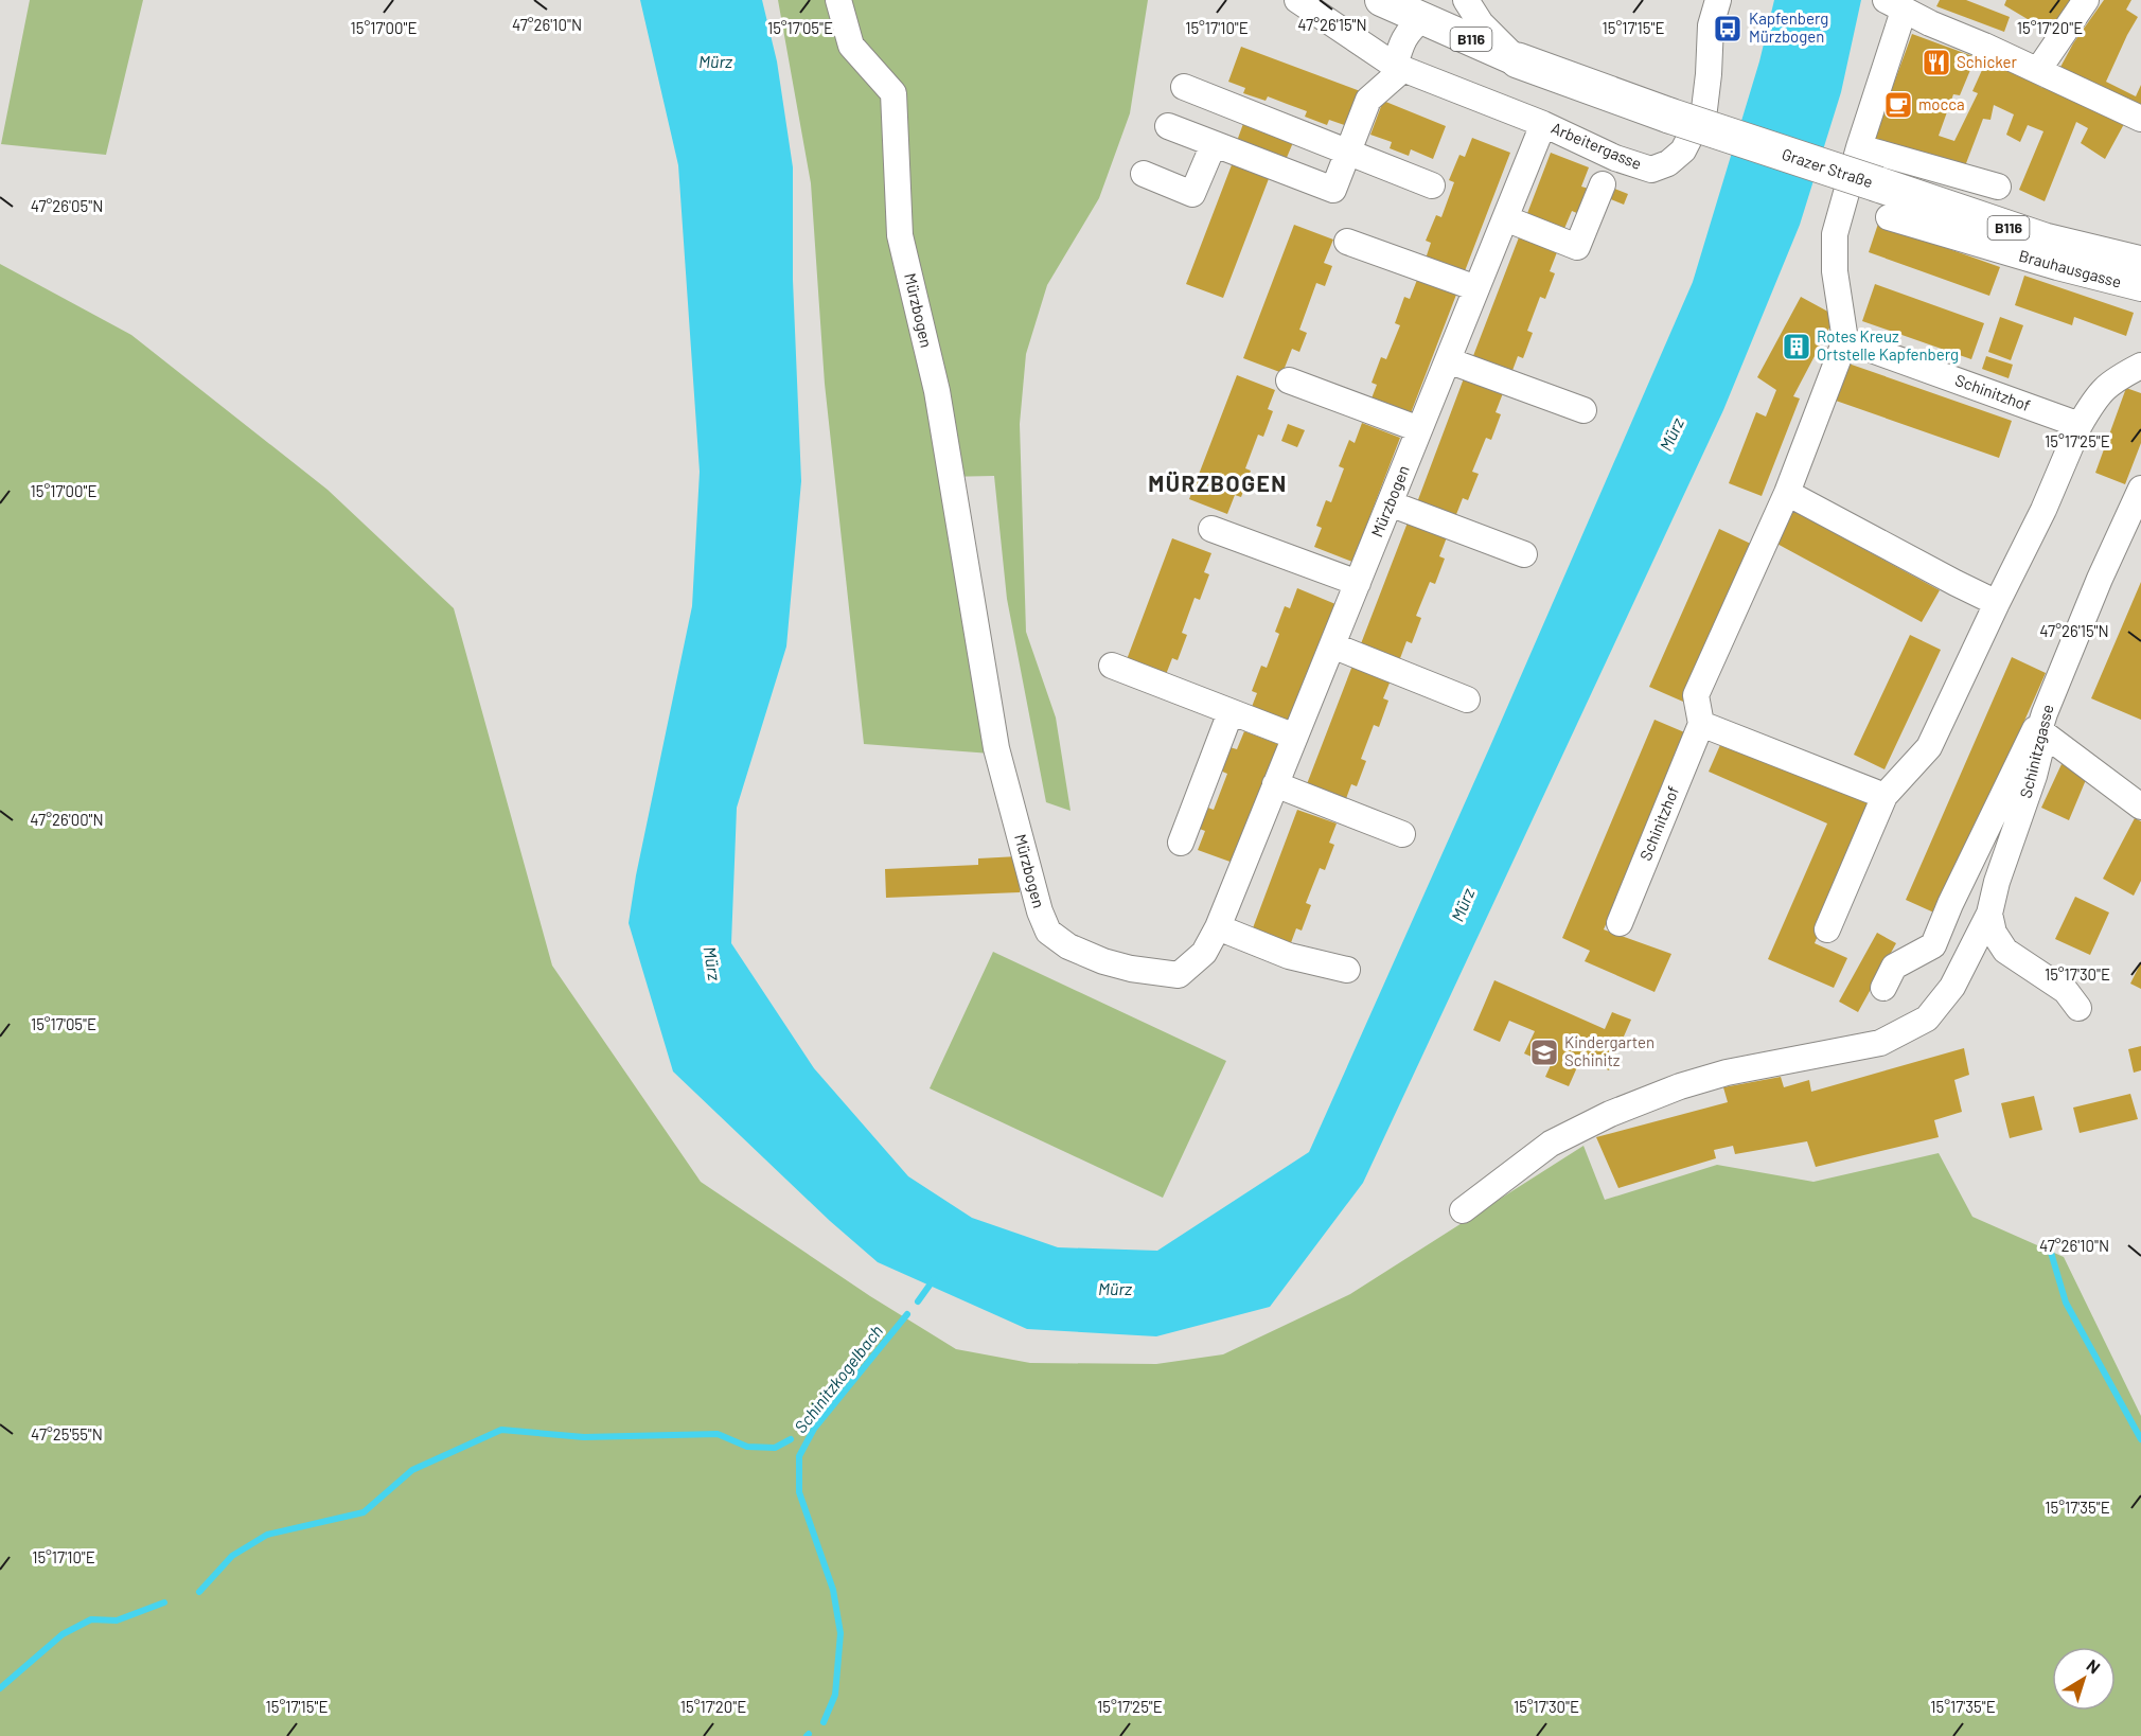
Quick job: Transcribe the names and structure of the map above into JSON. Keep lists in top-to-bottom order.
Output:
{
  "streets": {
    "highway": ["B116", "Grazer Straße"],
    "street": [
      "Arbeitergasse",
      "Brauhausgasse",
      "Mürzbogen",
      "Schinitzhof",
      "Schinitzgasse"
    ]
  },
  "crossings": [
    ["Arbeitergasse", "Mürzbogen"]
  ],
  "districts": ["MÜRZBOGEN"],
  "water": ["Mürz", "Schinitzkogelbach"],
  "places": {
    "bus stop": ["Kapfenberg Mürzbogen"],
    "restaurant": ["Schicker"],
    "cafe": ["mocca"],
    "building": ["Rotes Kreuz Ortstelle Kapfenberg"],
    "school or university": ["Kindergarten Schinitz"]
  },
  "north": "top right",
  "coordinates": [
    "47°26'10\"N",
    "47°26'15\"N",
    "15°17'00\"E",
    "15°17'15\"E",
    "15°17'20\"E",
    "15°17'05\"E",
    "15°17'10\"E",
    "47°26'05\"N",
    "15°17'25\"E",
    "47°26'00\"N",
    "15°17'30\"E",
    "47°25'55\"N",
    "15°17'35\"E"
  ]
}
